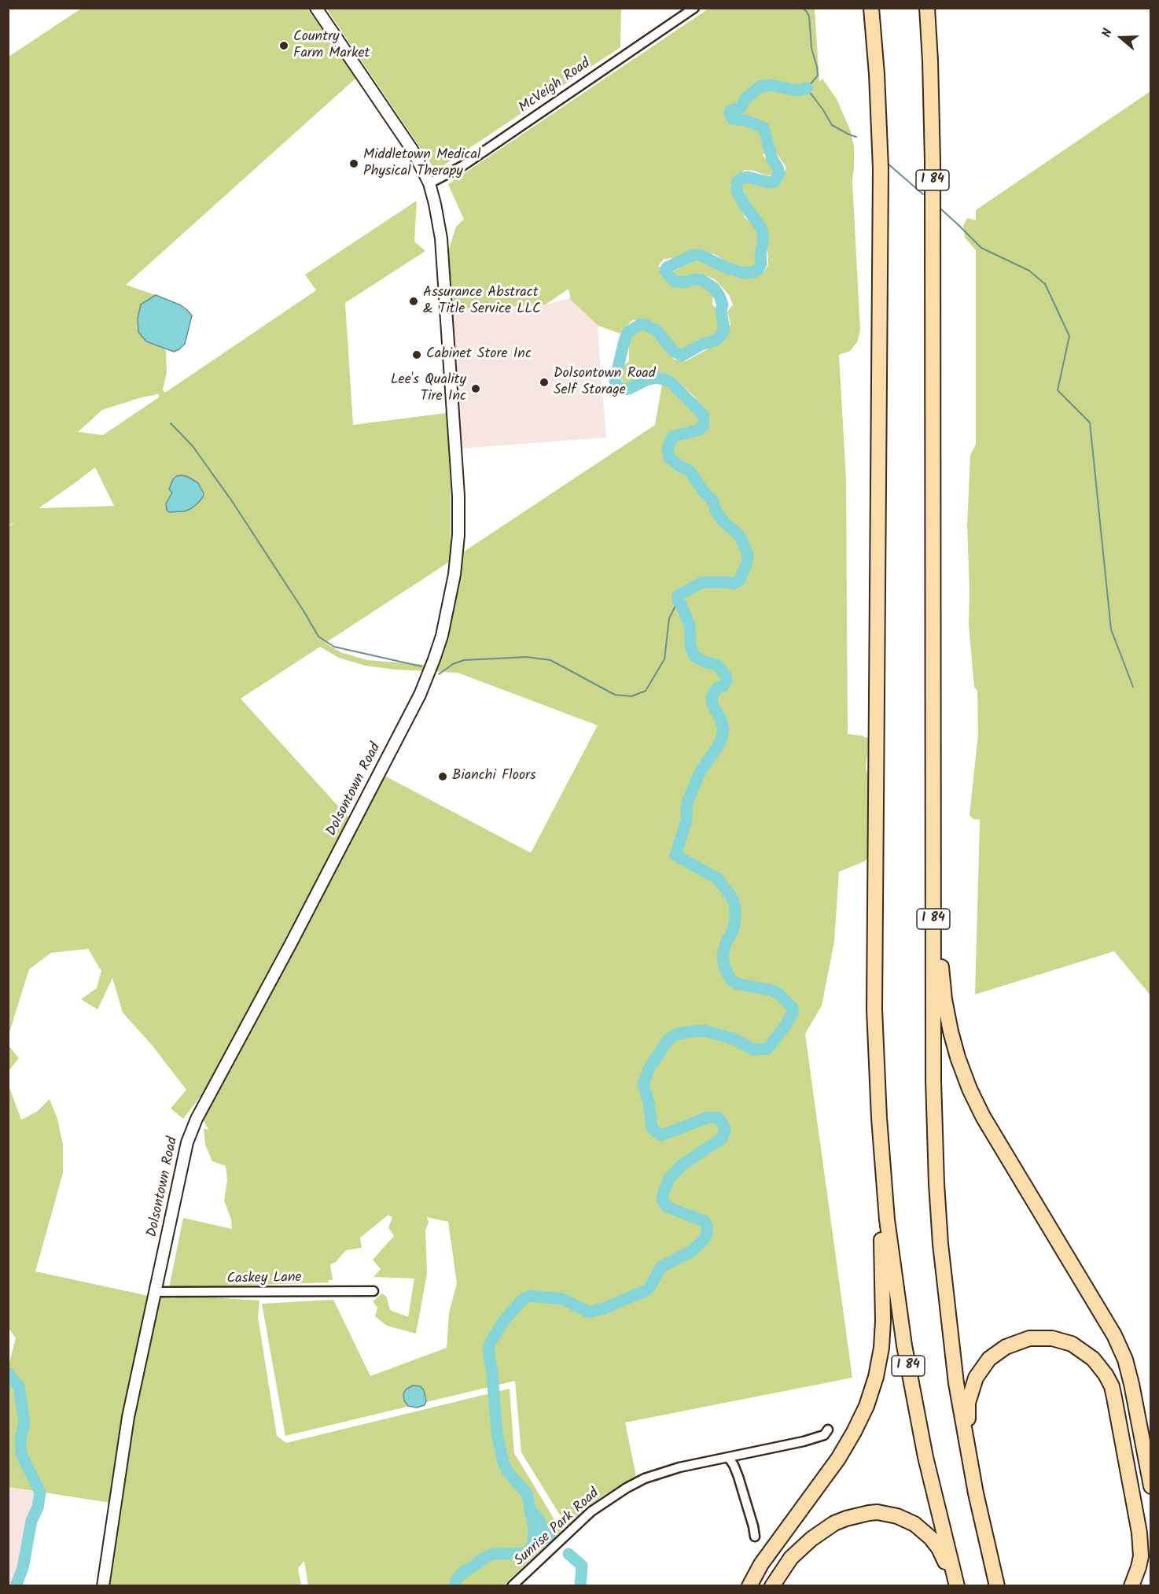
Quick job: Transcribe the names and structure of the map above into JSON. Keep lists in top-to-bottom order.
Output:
{
  "streets": {
    "highway": ["I 84"],
    "street": [
      "McVeigh Road",
      "Dolsontown Road",
      "Caskey Lane",
      "Sunrise Park Road"
    ]
  },
  "crossings": [
    ["McVeigh Road", "Dolsontown Road"],
    ["Dolsontown Road", "Caskey Lane"]
  ],
  "places": [
    "Country Farm Market",
    "Middletown Medical Physical Therapy",
    "Assurance Abstract & Title Service LLC",
    "Cabinet Store Inc",
    "Dolsontown Road Self Storage",
    "Lee's Quality Tire Inc",
    "Bianchi Floors"
  ],
  "north": "left"
}
